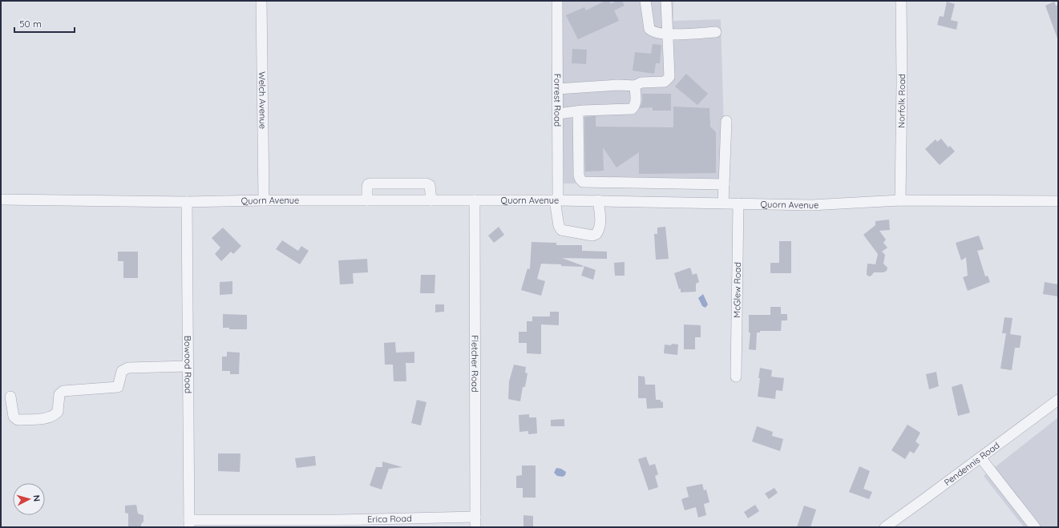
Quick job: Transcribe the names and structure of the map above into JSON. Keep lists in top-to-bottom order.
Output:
{
  "streets": {
    "street": [
      "Welch Avenue",
      "Forrest Road",
      "Norfolk Road",
      "Quorn Avenue",
      "McGlew Road",
      "Fletcher Road",
      "Bowood Road",
      "Pendennis Road",
      "Erica Road"
    ]
  },
  "crossings": [
    ["Welch Avenue", "Quorn Avenue"],
    ["Forrest Road", "Quorn Avenue"],
    ["Norfolk Road", "Quorn Avenue"],
    ["Quorn Avenue", "McGlew Road"],
    ["Quorn Avenue", "Fletcher Road"],
    ["Quorn Avenue", "Bowood Road"],
    ["Fletcher Road", "Erica Road"],
    ["Bowood Road", "Erica Road"]
  ],
  "scale_bar": "50 m",
  "north": "right"
}
